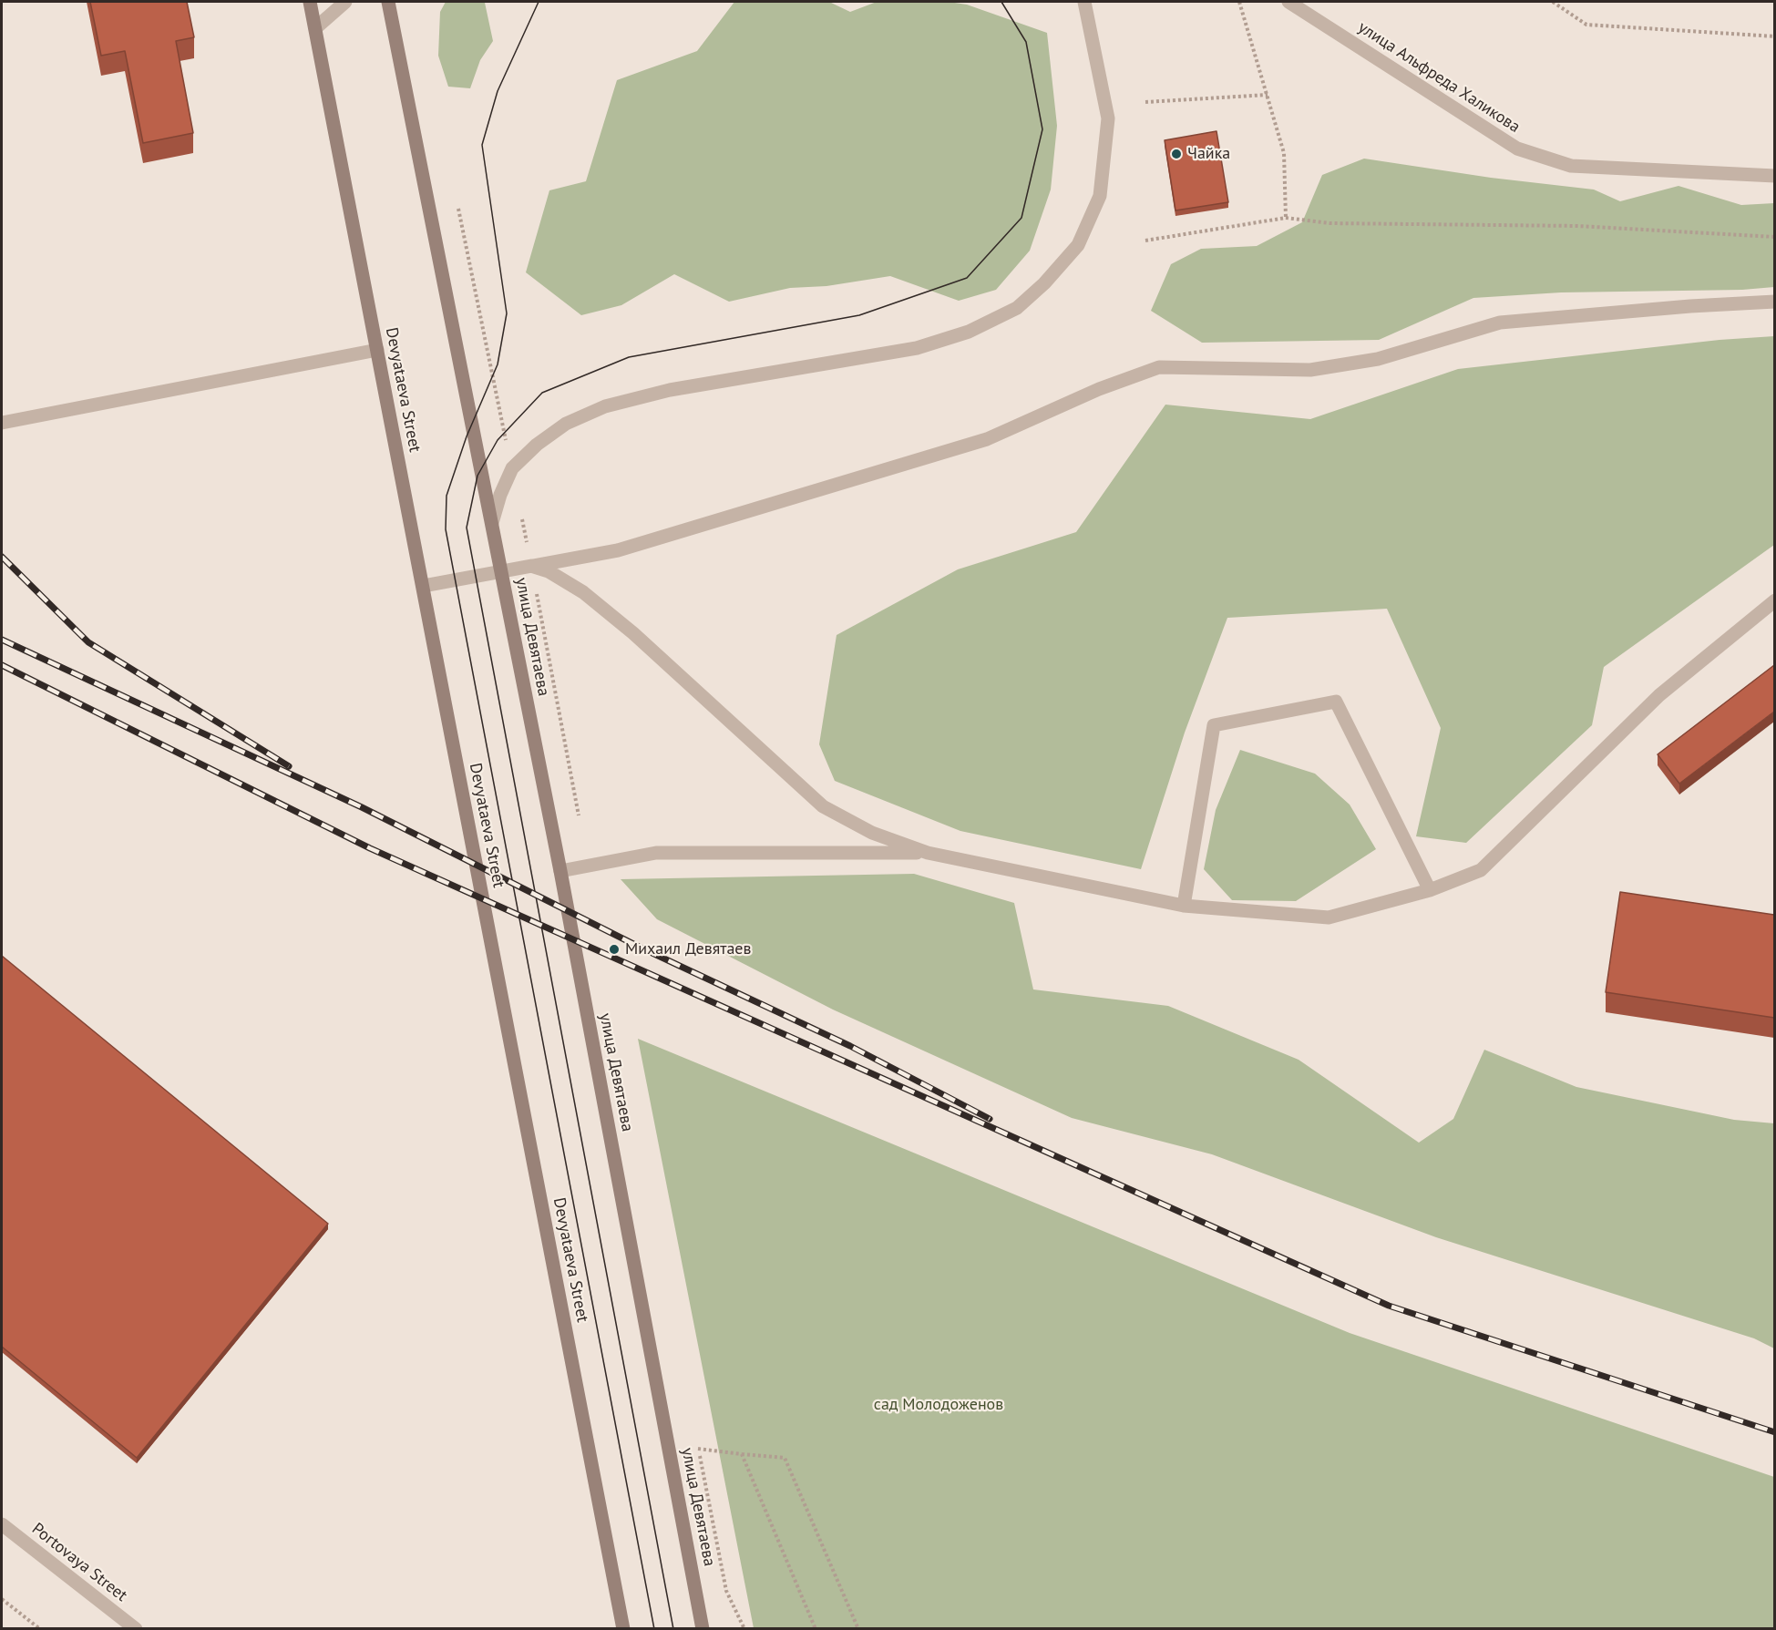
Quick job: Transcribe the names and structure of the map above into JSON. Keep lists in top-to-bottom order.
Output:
{
  "streets": {
    "street": [
      "улица Альфреда Халикова",
      "Devyataeva Street",
      "улица Девятаева",
      "Portovaya Street"
    ]
  },
  "parks": ["сад Молодоженов"],
  "places": ["Чайка", "Михаил Девятаев"]
}
